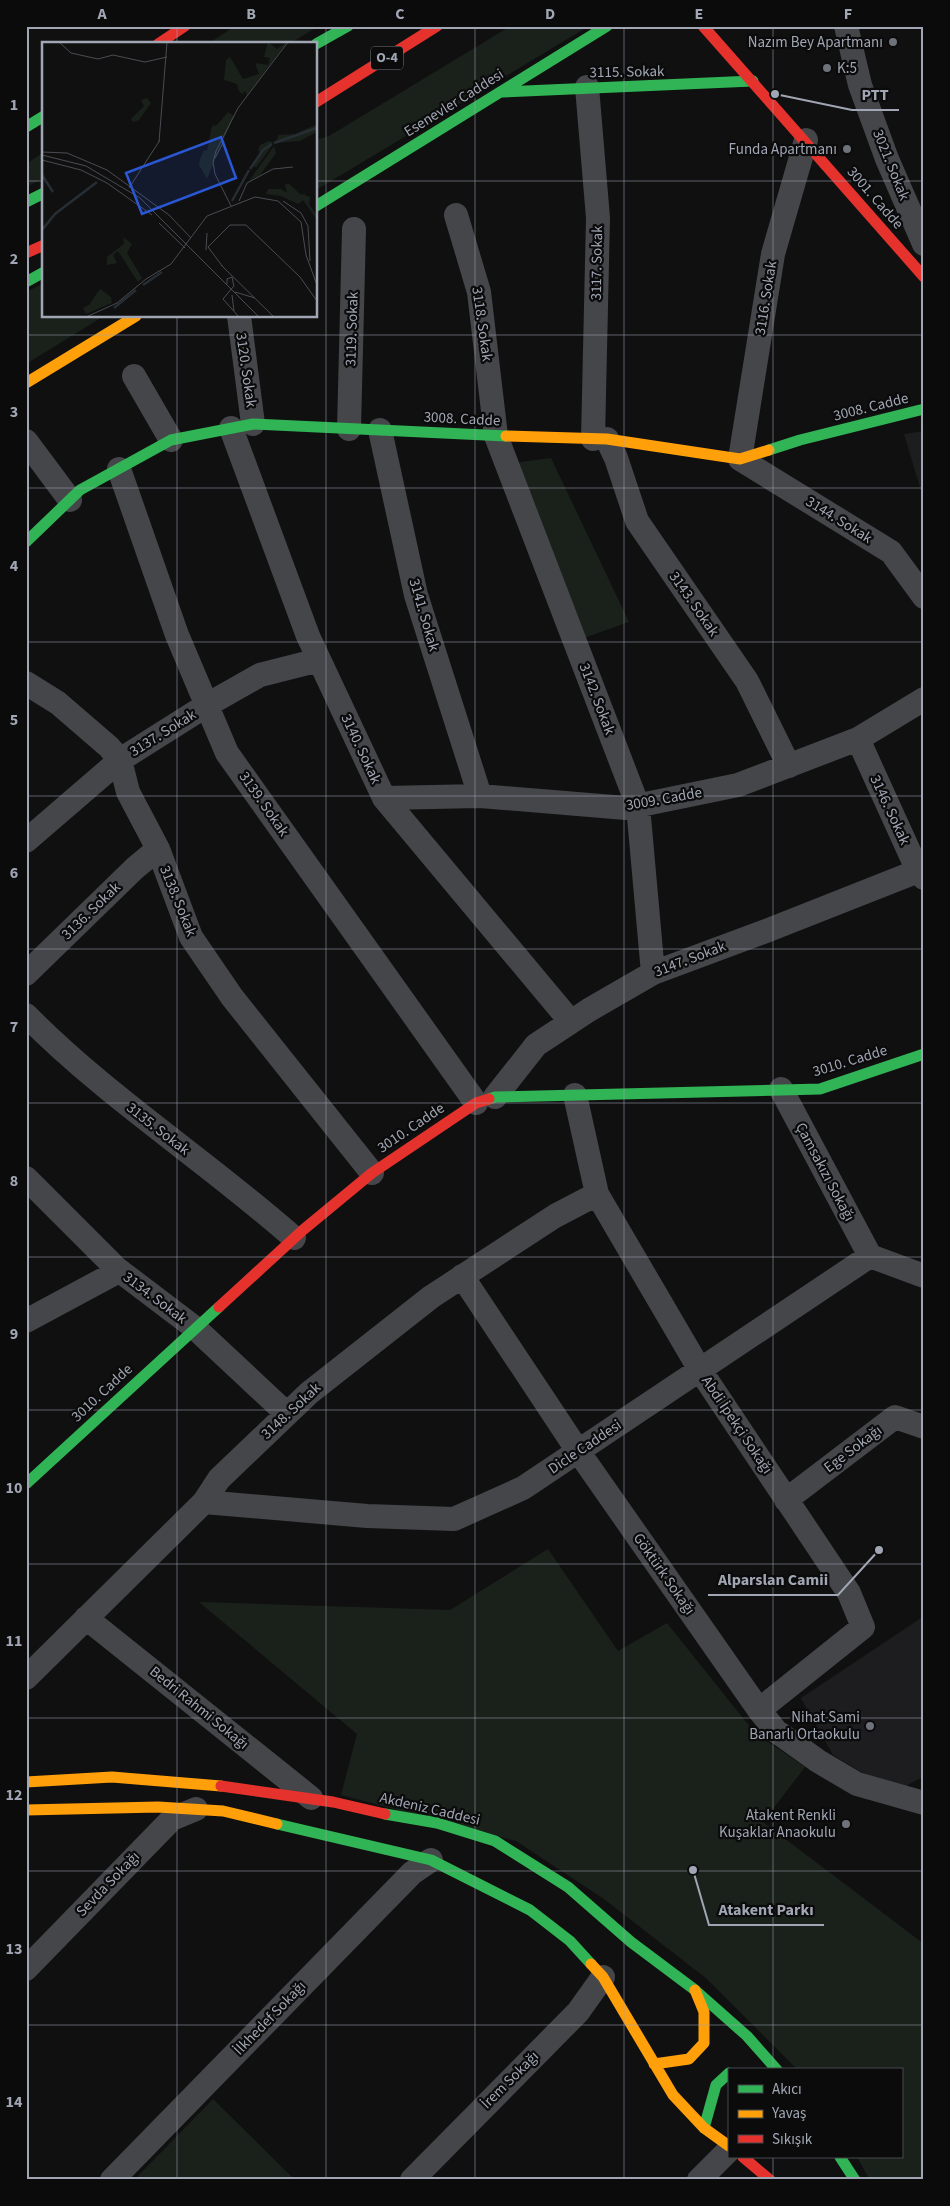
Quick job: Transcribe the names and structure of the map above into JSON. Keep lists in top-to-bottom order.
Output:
{
  "streets": {
    "main road": [
      "O-4",
      "3115. Sokak",
      "Esenevler Caddesi",
      "3001. Cadde",
      "3008. Cadde",
      "3010. Cadde",
      "Akdeniz Caddesi"
    ],
    "street": [
      "3021. Sokak",
      "3117. Sokak",
      "3116. Sokak",
      "3118. Sokak",
      "3119. Sokak",
      "3120. Sokak",
      "3144. Sokak",
      "3143. Sokak",
      "3141. Sokak",
      "3142. Sokak",
      "3137. Sokak",
      "3140. Sokak",
      "3009. Cadde",
      "3139. Sokak",
      "3146. Sokak",
      "3138. Sokak",
      "3136. Sokak",
      "3147. Sokak",
      "3135. Sokak",
      "Çamsakızı Sokağı",
      "3134. Sokak",
      "3148. Sokak",
      "Abdi İpekçi Sokağı",
      "Dicle Caddesi",
      "Ege Sokağı",
      "Göktürk Sokağı",
      "Bedri Rahmi Sokağı",
      "Sevda Sokağı",
      "İlkhedef Sokağı",
      "İrem Sokağı"
    ]
  },
  "crossings": [
    ["3115. Sokak", "Esenevler Caddesi"],
    ["3115. Sokak", "3001. Cadde"],
    ["3115. Sokak", "3117. Sokak"],
    ["3001. Cadde", "3116. Sokak"],
    ["3117. Sokak", "3008. Cadde"],
    ["3117. Sokak", "3143. Sokak"],
    ["3116. Sokak", "3008. Cadde"],
    ["3116. Sokak", "3144. Sokak"],
    ["3118. Sokak", "3008. Cadde"],
    ["3118. Sokak", "3142. Sokak"],
    ["3119. Sokak", "3008. Cadde"],
    ["3120. Sokak", "3008. Cadde"],
    ["3120. Sokak", "3140. Sokak"],
    ["3008. Cadde", "3144. Sokak"],
    ["3008. Cadde", "3143. Sokak"],
    ["3008. Cadde", "3141. Sokak"],
    ["3008. Cadde", "3142. Sokak"],
    ["3008. Cadde", "3140. Sokak"],
    ["3008. Cadde", "3139. Sokak"],
    ["3143. Sokak", "3009. Cadde"],
    ["3141. Sokak", "3009. Cadde"],
    ["3142. Sokak", "3009. Cadde"],
    ["3142. Sokak", "3147. Sokak"],
    ["3137. Sokak", "3140. Sokak"],
    ["3137. Sokak", "3139. Sokak"],
    ["3137. Sokak", "3138. Sokak"],
    ["3140. Sokak", "3009. Cadde"],
    ["3140. Sokak", "3147. Sokak"],
    ["3009. Cadde", "3146. Sokak"],
    ["3139. Sokak", "3147. Sokak"],
    ["3139. Sokak", "3010. Cadde"],
    ["3146. Sokak", "3147. Sokak"],
    ["3138. Sokak", "3136. Sokak"],
    ["3138. Sokak", "3010. Cadde"],
    ["3147. Sokak", "3010. Cadde"],
    ["3010. Cadde", "3135. Sokak"],
    ["3010. Cadde", "Çamsakızı Sokağı"],
    ["3010. Cadde", "3134. Sokak"],
    ["3010. Cadde", "Abdi İpekçi Sokağı"],
    ["Çamsakızı Sokağı", "Dicle Caddesi"],
    ["3134. Sokak", "3148. Sokak"],
    ["3148. Sokak", "Abdi İpekçi Sokağı"],
    ["3148. Sokak", "Dicle Caddesi"],
    ["3148. Sokak", "Göktürk Sokağı"],
    ["3148. Sokak", "Bedri Rahmi Sokağı"],
    ["Abdi İpekçi Sokağı", "Dicle Caddesi"],
    ["Abdi İpekçi Sokağı", "Ege Sokağı"],
    ["Abdi İpekçi Sokağı", "Göktürk Sokağı"],
    ["Dicle Caddesi", "Göktürk Sokağı"],
    ["Bedri Rahmi Sokağı", "Akdeniz Caddesi"]
  ],
  "places": [
    "Nazım Bey Apartmanı",
    "K:5",
    "PTT",
    "Funda Apartmanı",
    "Alparslan Camii",
    "Nihat Sami Banarlı Ortaokulu",
    "Atakent Renkli Kuşaklar Anaokulu",
    "Atakent Parkı"
  ],
  "legend": ["Akıcı", "Yavaş", "Sıkışık"],
  "grid": {
    "columns": [
      "A",
      "B",
      "C",
      "D",
      "E",
      "F"
    ],
    "rows": [
      "1",
      "2",
      "3",
      "4",
      "5",
      "6",
      "7",
      "8",
      "9",
      "10",
      "11",
      "12",
      "13",
      "14"
    ]
  }
}
